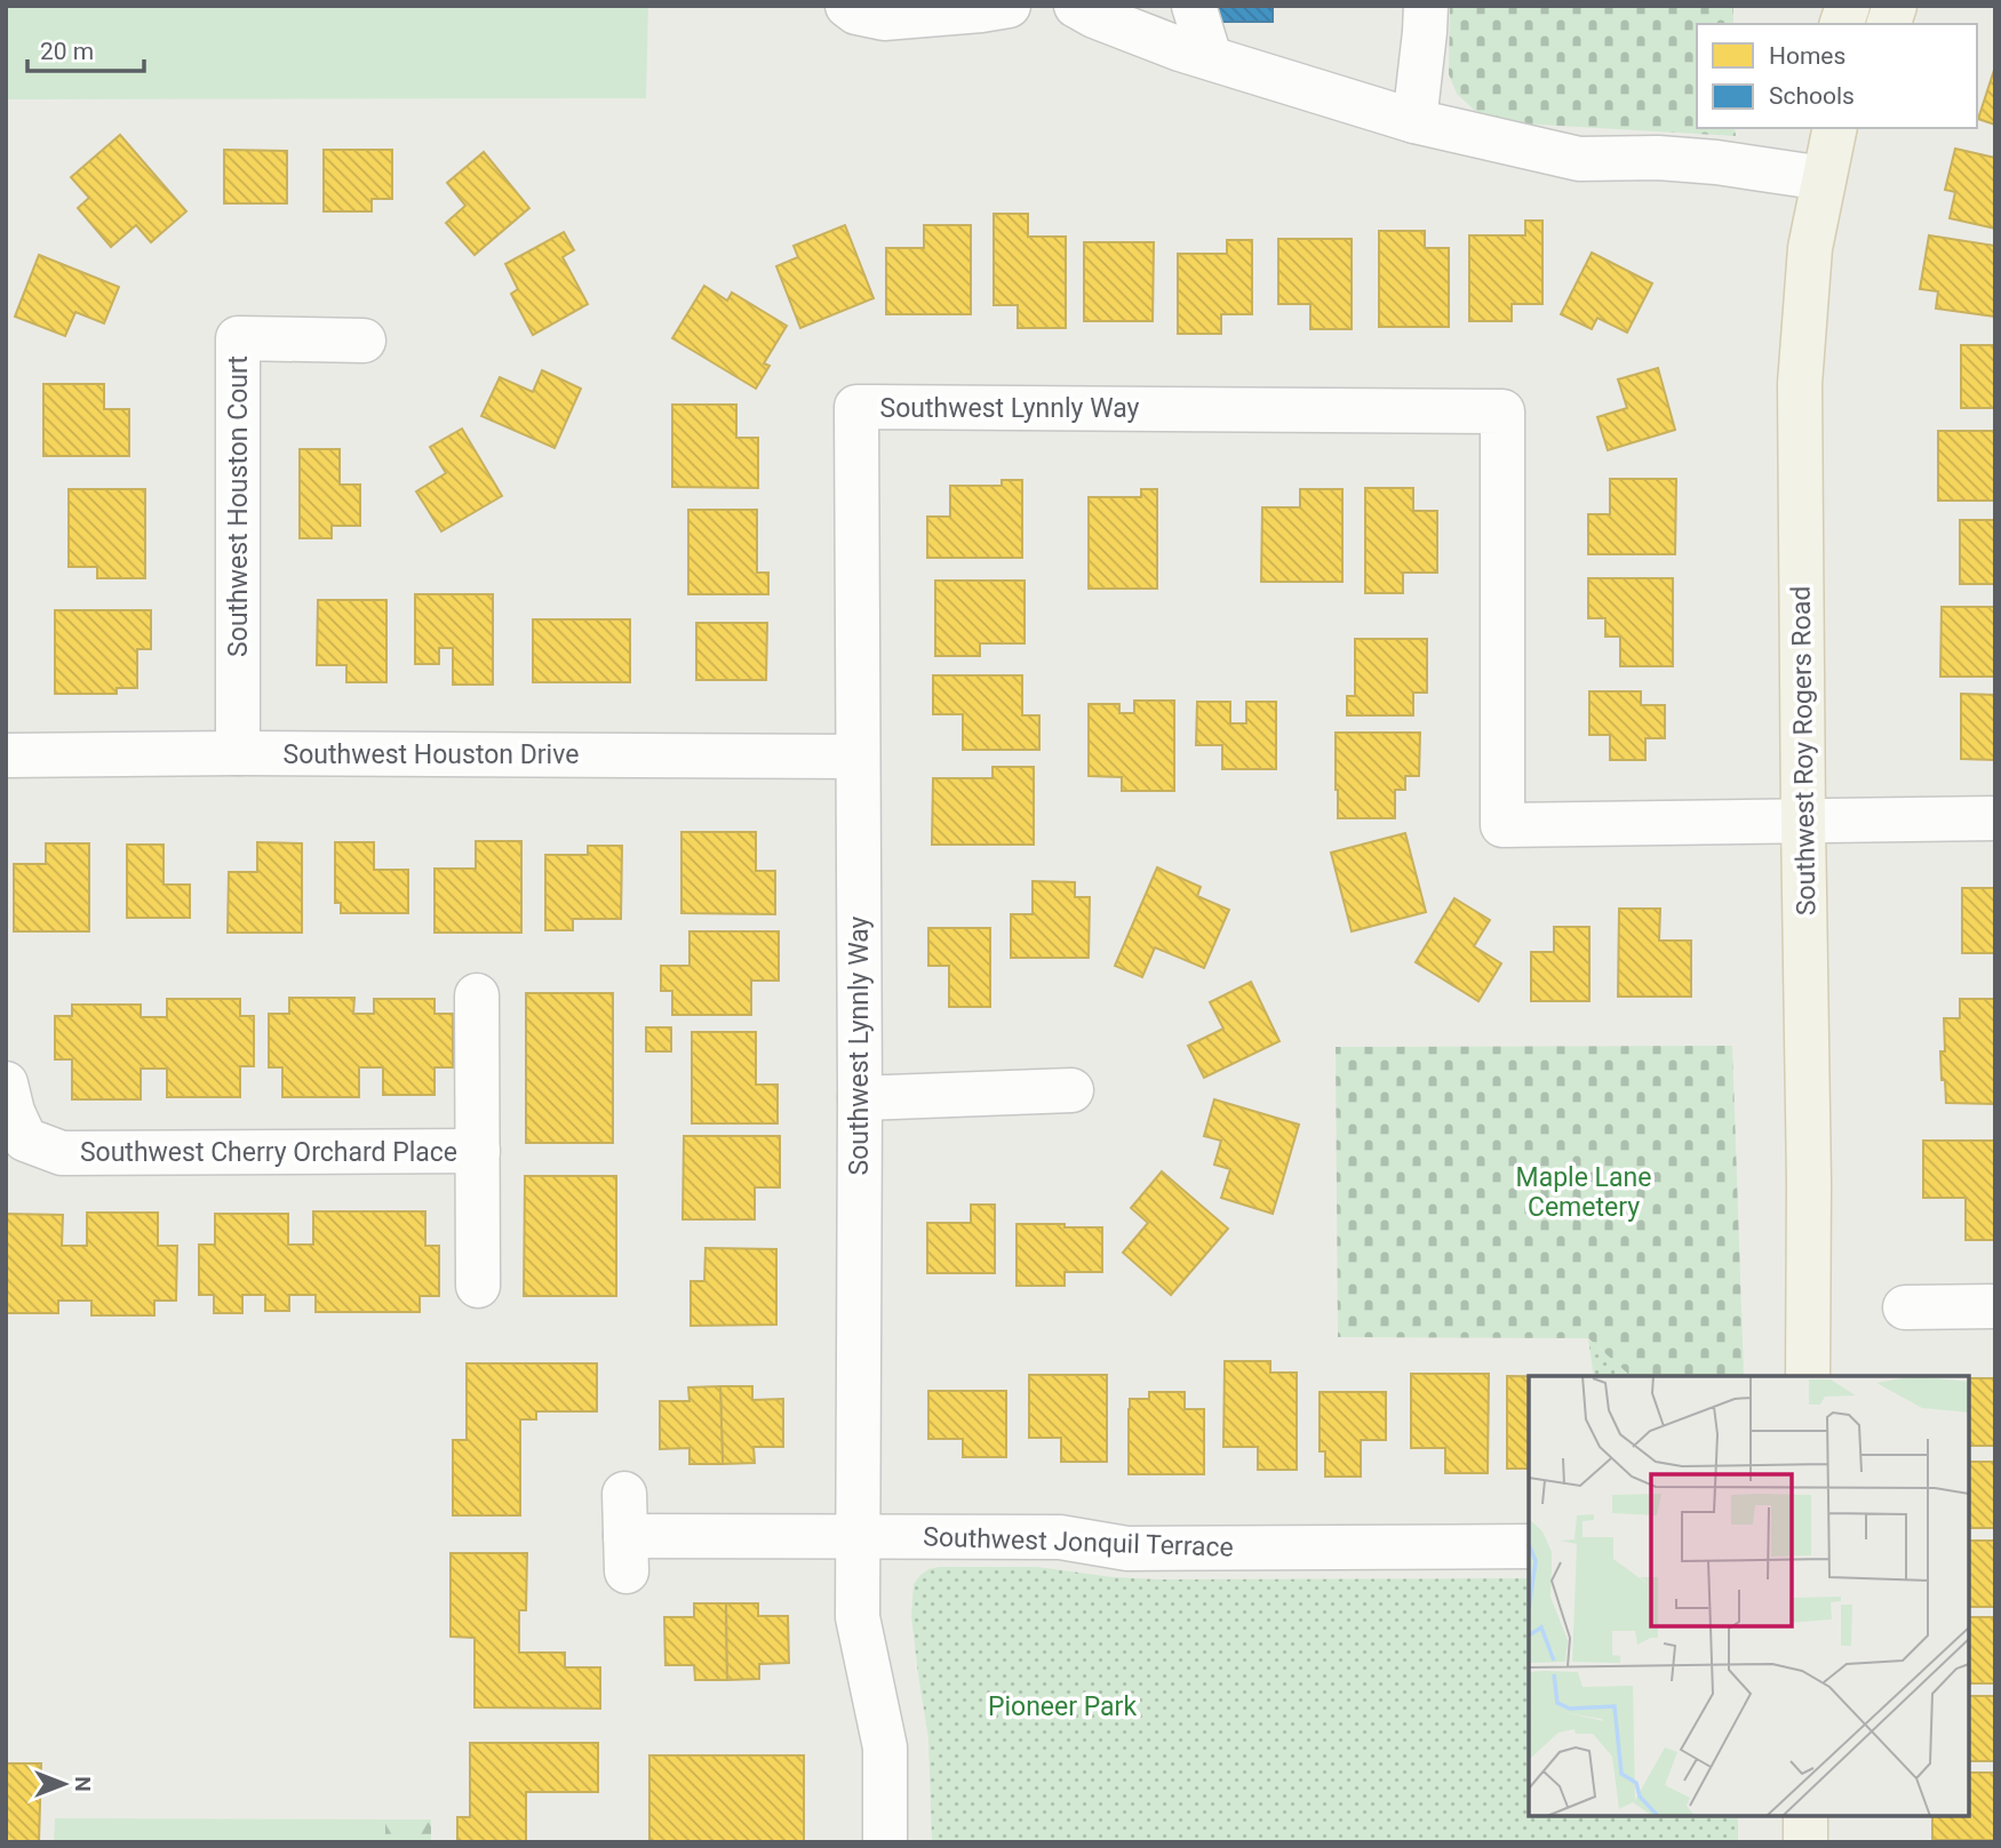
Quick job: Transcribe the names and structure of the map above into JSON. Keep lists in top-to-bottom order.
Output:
{
  "streets": {
    "main road": ["Southwest Roy Rogers Road"],
    "street": [
      "Southwest Lynnly Way",
      "Southwest Houston Court",
      "Southwest Houston Drive",
      "Southwest Cherry Orchard Place",
      "Southwest Jonquil Terrace"
    ]
  },
  "crossings": [
    ["Southwest Lynnly Way", "Southwest Roy Rogers Road"],
    ["Southwest Lynnly Way", "Southwest Houston Drive"],
    ["Southwest Lynnly Way", "Southwest Jonquil Terrace"],
    ["Southwest Houston Court", "Southwest Houston Drive"]
  ],
  "parks": ["Maple Lane Cemetery", "Pioneer Park"],
  "legend": ["Homes", "Schools"],
  "scale_bar": "20 m",
  "north": "right"
}
